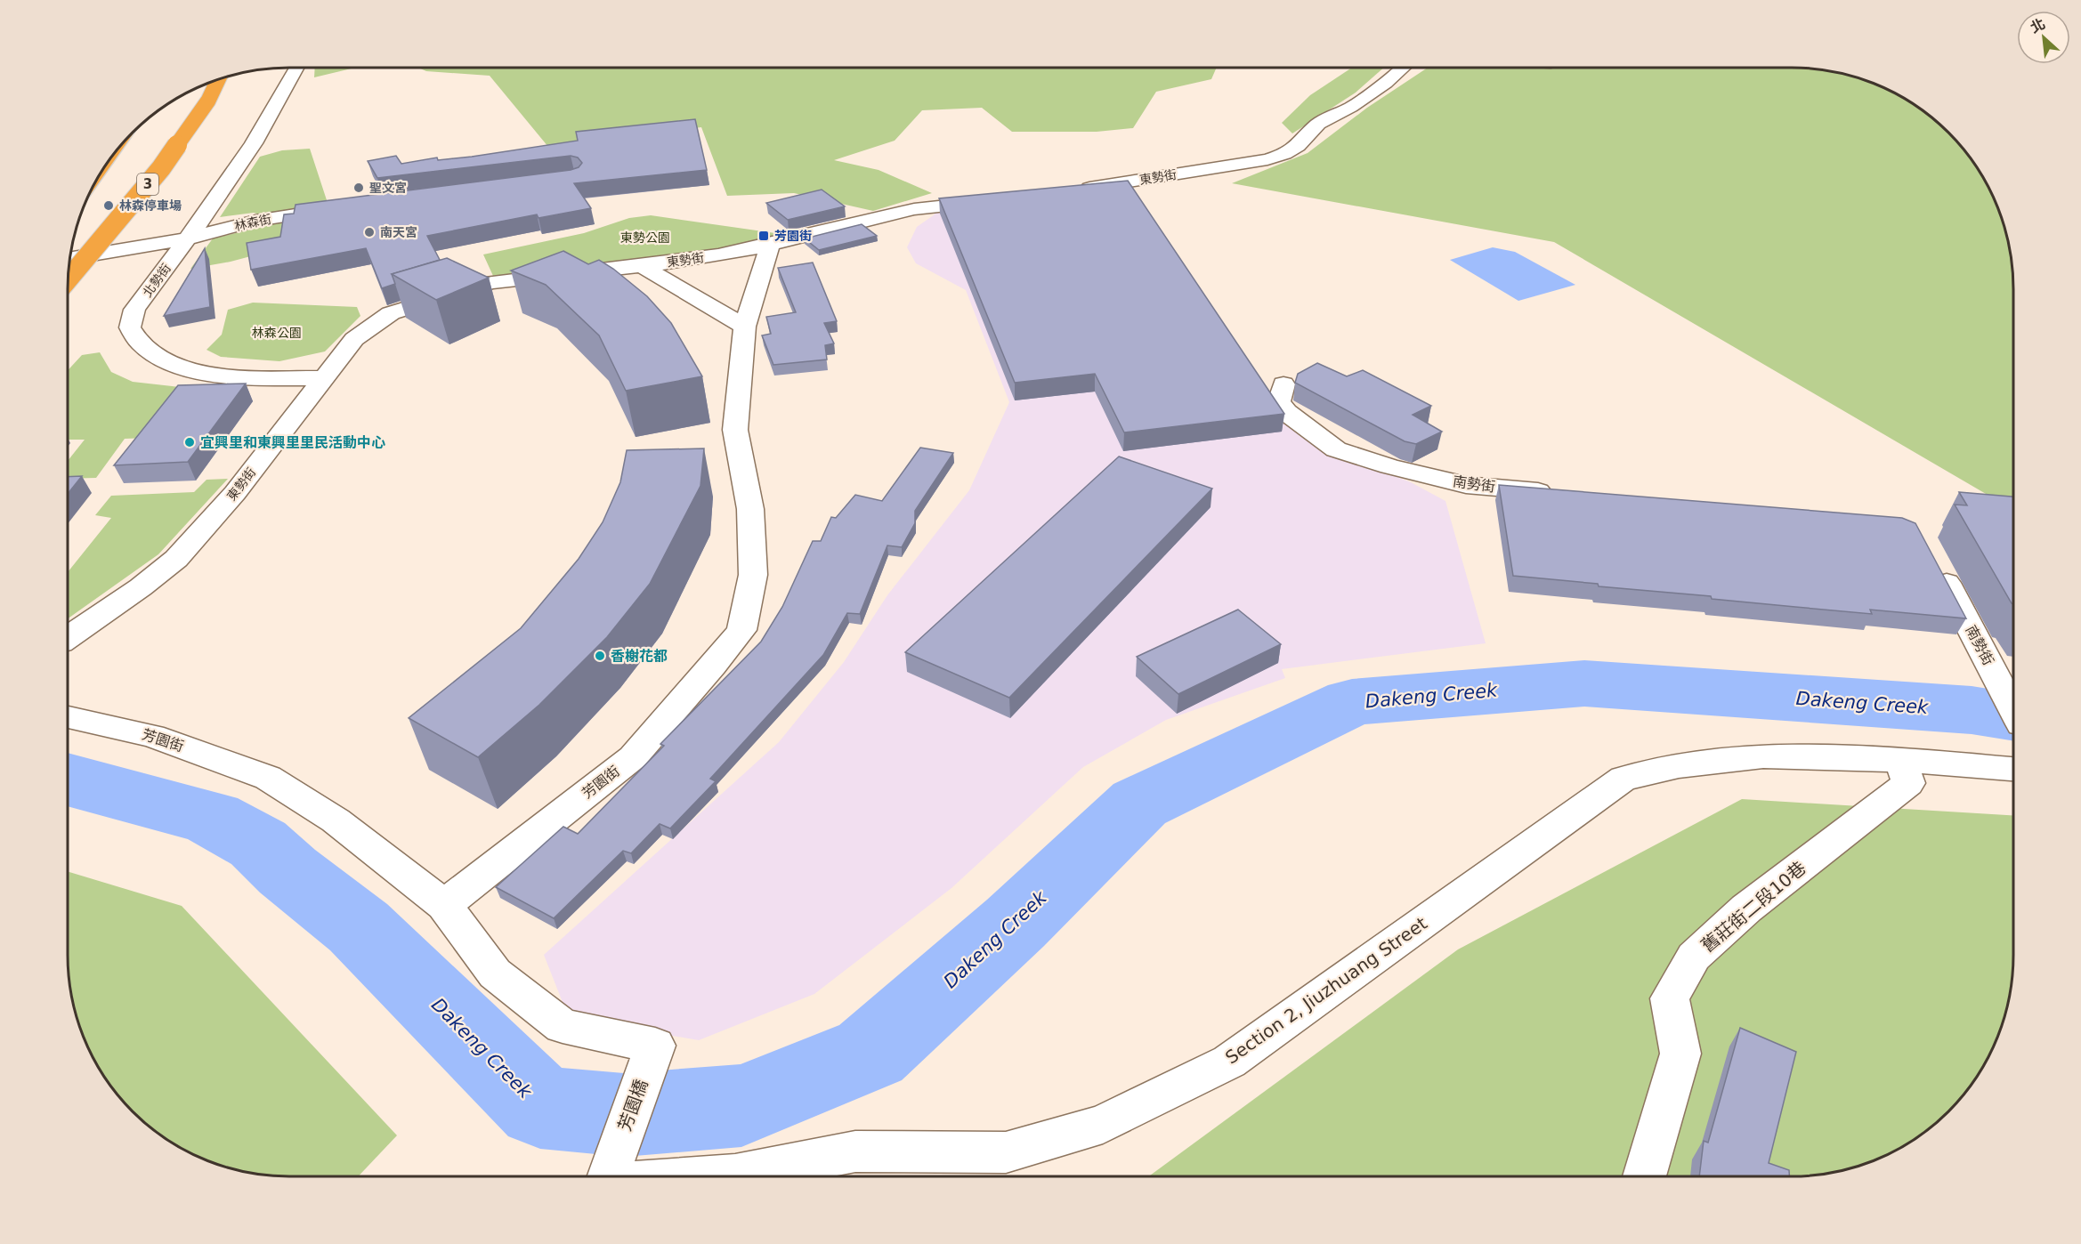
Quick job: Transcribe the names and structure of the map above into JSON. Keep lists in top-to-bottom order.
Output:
{
  "streets": {
    "highway": ["3"],
    "street": [
      "東勢街",
      "林森街",
      "北勢街",
      "南勢街",
      "芳園街",
      "舊莊街二段10巷",
      "Section 2, Jiuzhuang Street",
      "芳園橋"
    ]
  },
  "crossings": [
    ["東勢街", "北勢街"],
    ["東勢街", "芳園街"],
    ["林森街", "北勢街"],
    ["芳園街", "芳園橋"],
    ["舊莊街二段10巷", "Section 2, Jiuzhuang Street"],
    ["Section 2, Jiuzhuang Street", "芳園橋"]
  ],
  "water": ["Dakeng Creek"],
  "parks": ["東勢公園", "林森公園"],
  "places": {
    "other": [
      "聖文宮",
      "林森停車場",
      "南天宮",
      "宜興里和東興里里民活動中心",
      "香榭花都"
    ],
    "transit": ["芳園街"]
  },
  "north": "top left"
}
